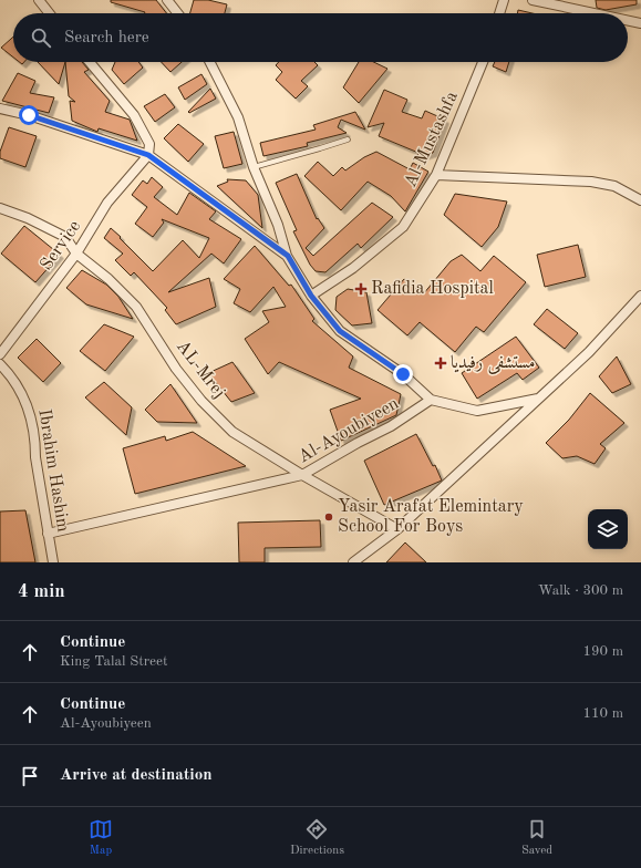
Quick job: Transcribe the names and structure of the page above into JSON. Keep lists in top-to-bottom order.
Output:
{
  "streets": {
    "street": [
      "Al-Mustashfa",
      "Service",
      "AL-Mrej",
      "Al-Ayoubiyeen",
      "Ibrahim Hashim"
    ]
  },
  "crossings": [
    ["Al-Mustashfa", "Al-Ayoubiyeen"],
    ["Service", "AL-Mrej"],
    ["AL-Mrej", "Al-Ayoubiyeen"],
    ["Al-Ayoubiyeen", "Ibrahim Hashim"]
  ],
  "places": {
    "health": ["Rafidia Hospital", "مستشفى رفيديا"],
    "other": ["Yasir Arafat Elemintary School For Boys"]
  },
  "page": {
    "search": "Search here",
    "heading": ["4 min", "Walk · 300 m"],
    "list": [
      ["Continue", "King Talal Street", "190 m"],
      ["Continue", "Al-Ayoubiyeen", "110 m"],
      "Arrive at destination"
    ],
    "nav": ["Map", "Directions", "Saved"]
  }
}
